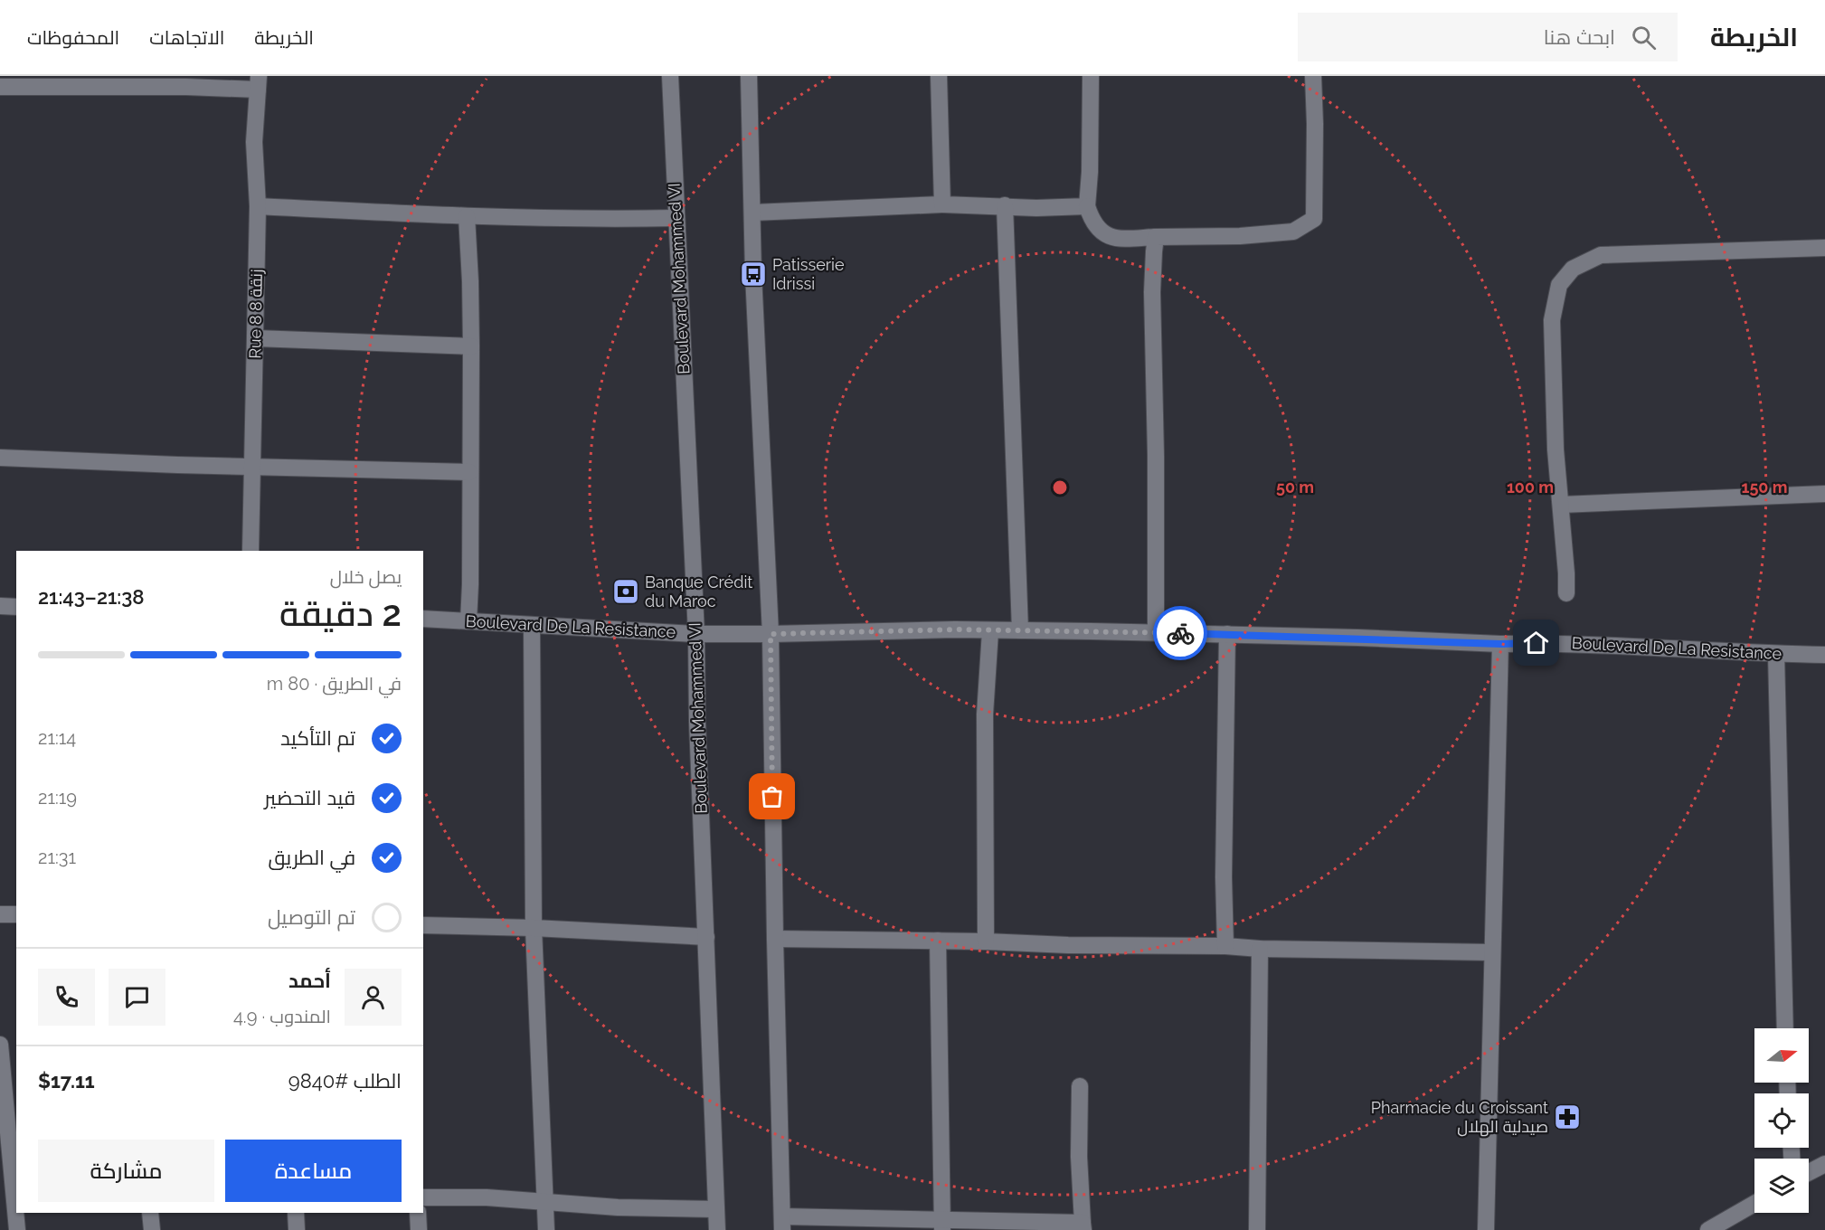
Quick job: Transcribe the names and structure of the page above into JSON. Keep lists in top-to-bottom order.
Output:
{
  "streets": {
    "street": ["Boulevard Mohammed VI", "Rue 8 8 زنقة", "Boulevard De La Resistance"]
  },
  "crossings": [
    ["Boulevard Mohammed VI", "Boulevard De La Resistance"]
  ],
  "places": {
    "bus stop": ["Patisserie Idrissi"],
    "bank": ["Banque Crédit du Maroc"],
    "pharmacy": ["Pharmacie du Croissant صيدلية الهلال"]
  },
  "north": "right",
  "page": {
    "header": "الخريطة",
    "search": "ابحث هنا",
    "nav": ["الخريطة", "الاتجاهات", "المحفوظات"],
    "heading": ["2 دقيقة", "يصل خلال", "21:38–21:43"],
    "panel": [
      "أحمد",
      "المندوب · 4.9",
      "الطلب #9840",
      "$17.11"
    ],
    "bar": "في الطريق · 80 m",
    "list": [
      ["تم التأكيد", "21:14"],
      ["قيد التحضير", "21:19"],
      ["في الطريق", "21:31"],
      "تم التوصيل"
    ],
    "buttons": ["مساعدة", "مشاركة"]
  },
  "rings": ["50 m", "100 m", "150 m"]
}
